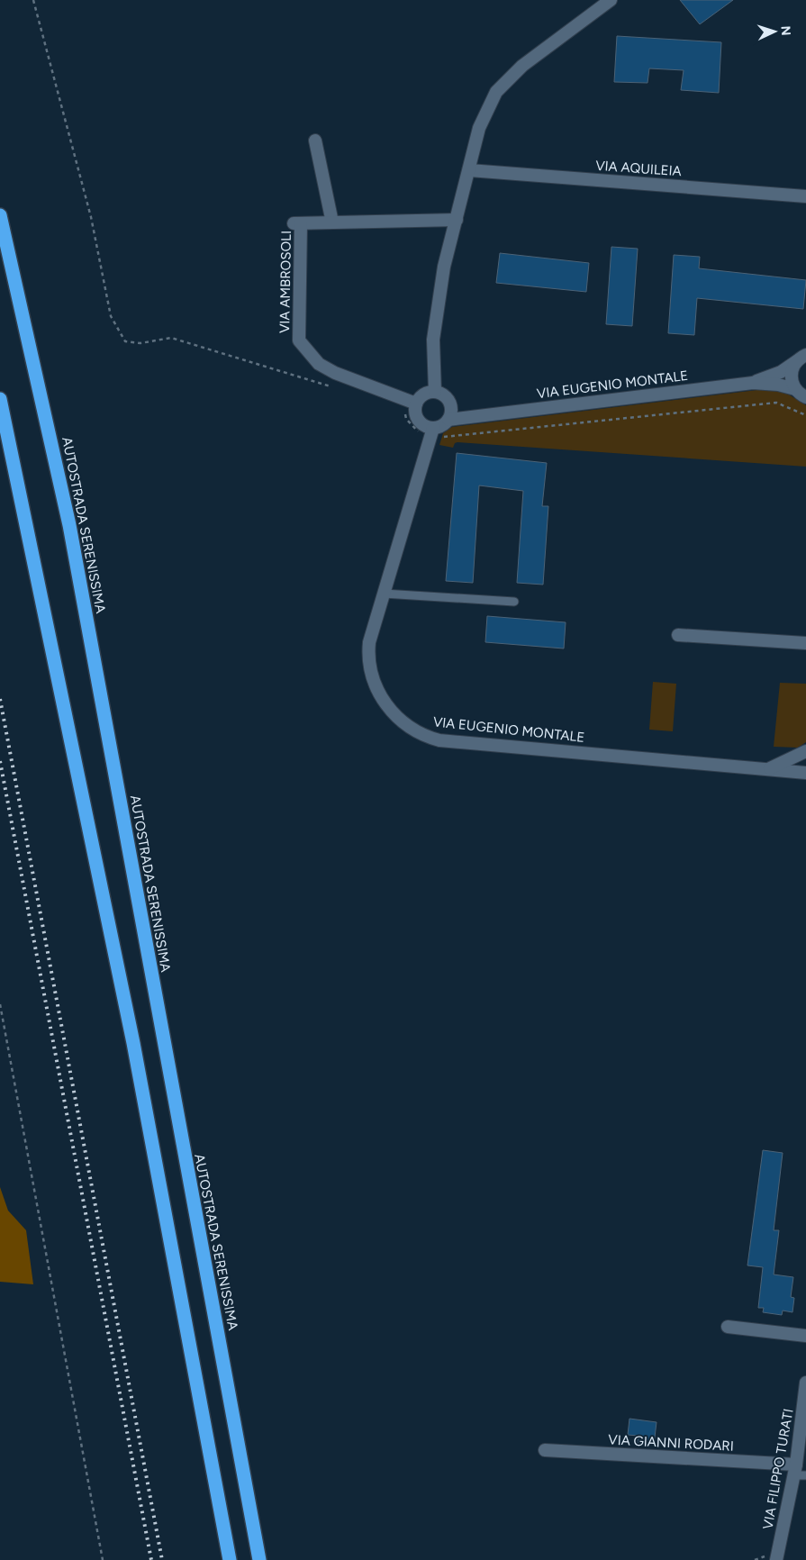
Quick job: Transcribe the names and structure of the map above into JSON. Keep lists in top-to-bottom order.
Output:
{
  "streets": {
    "highway": ["AUTOSTRADA SERENISSIMA"],
    "street": [
      "VIA AQUILEIA",
      "VIA AMBROSOLI",
      "VIA EUGENIO MONTALE",
      "VIA GIANNI RODARI",
      "VIA FILIPPO TURATI"
    ]
  },
  "crossings": [
    ["VIA AMBROSOLI", "VIA EUGENIO MONTALE"],
    ["VIA GIANNI RODARI", "VIA FILIPPO TURATI"]
  ],
  "north": "right"
}
